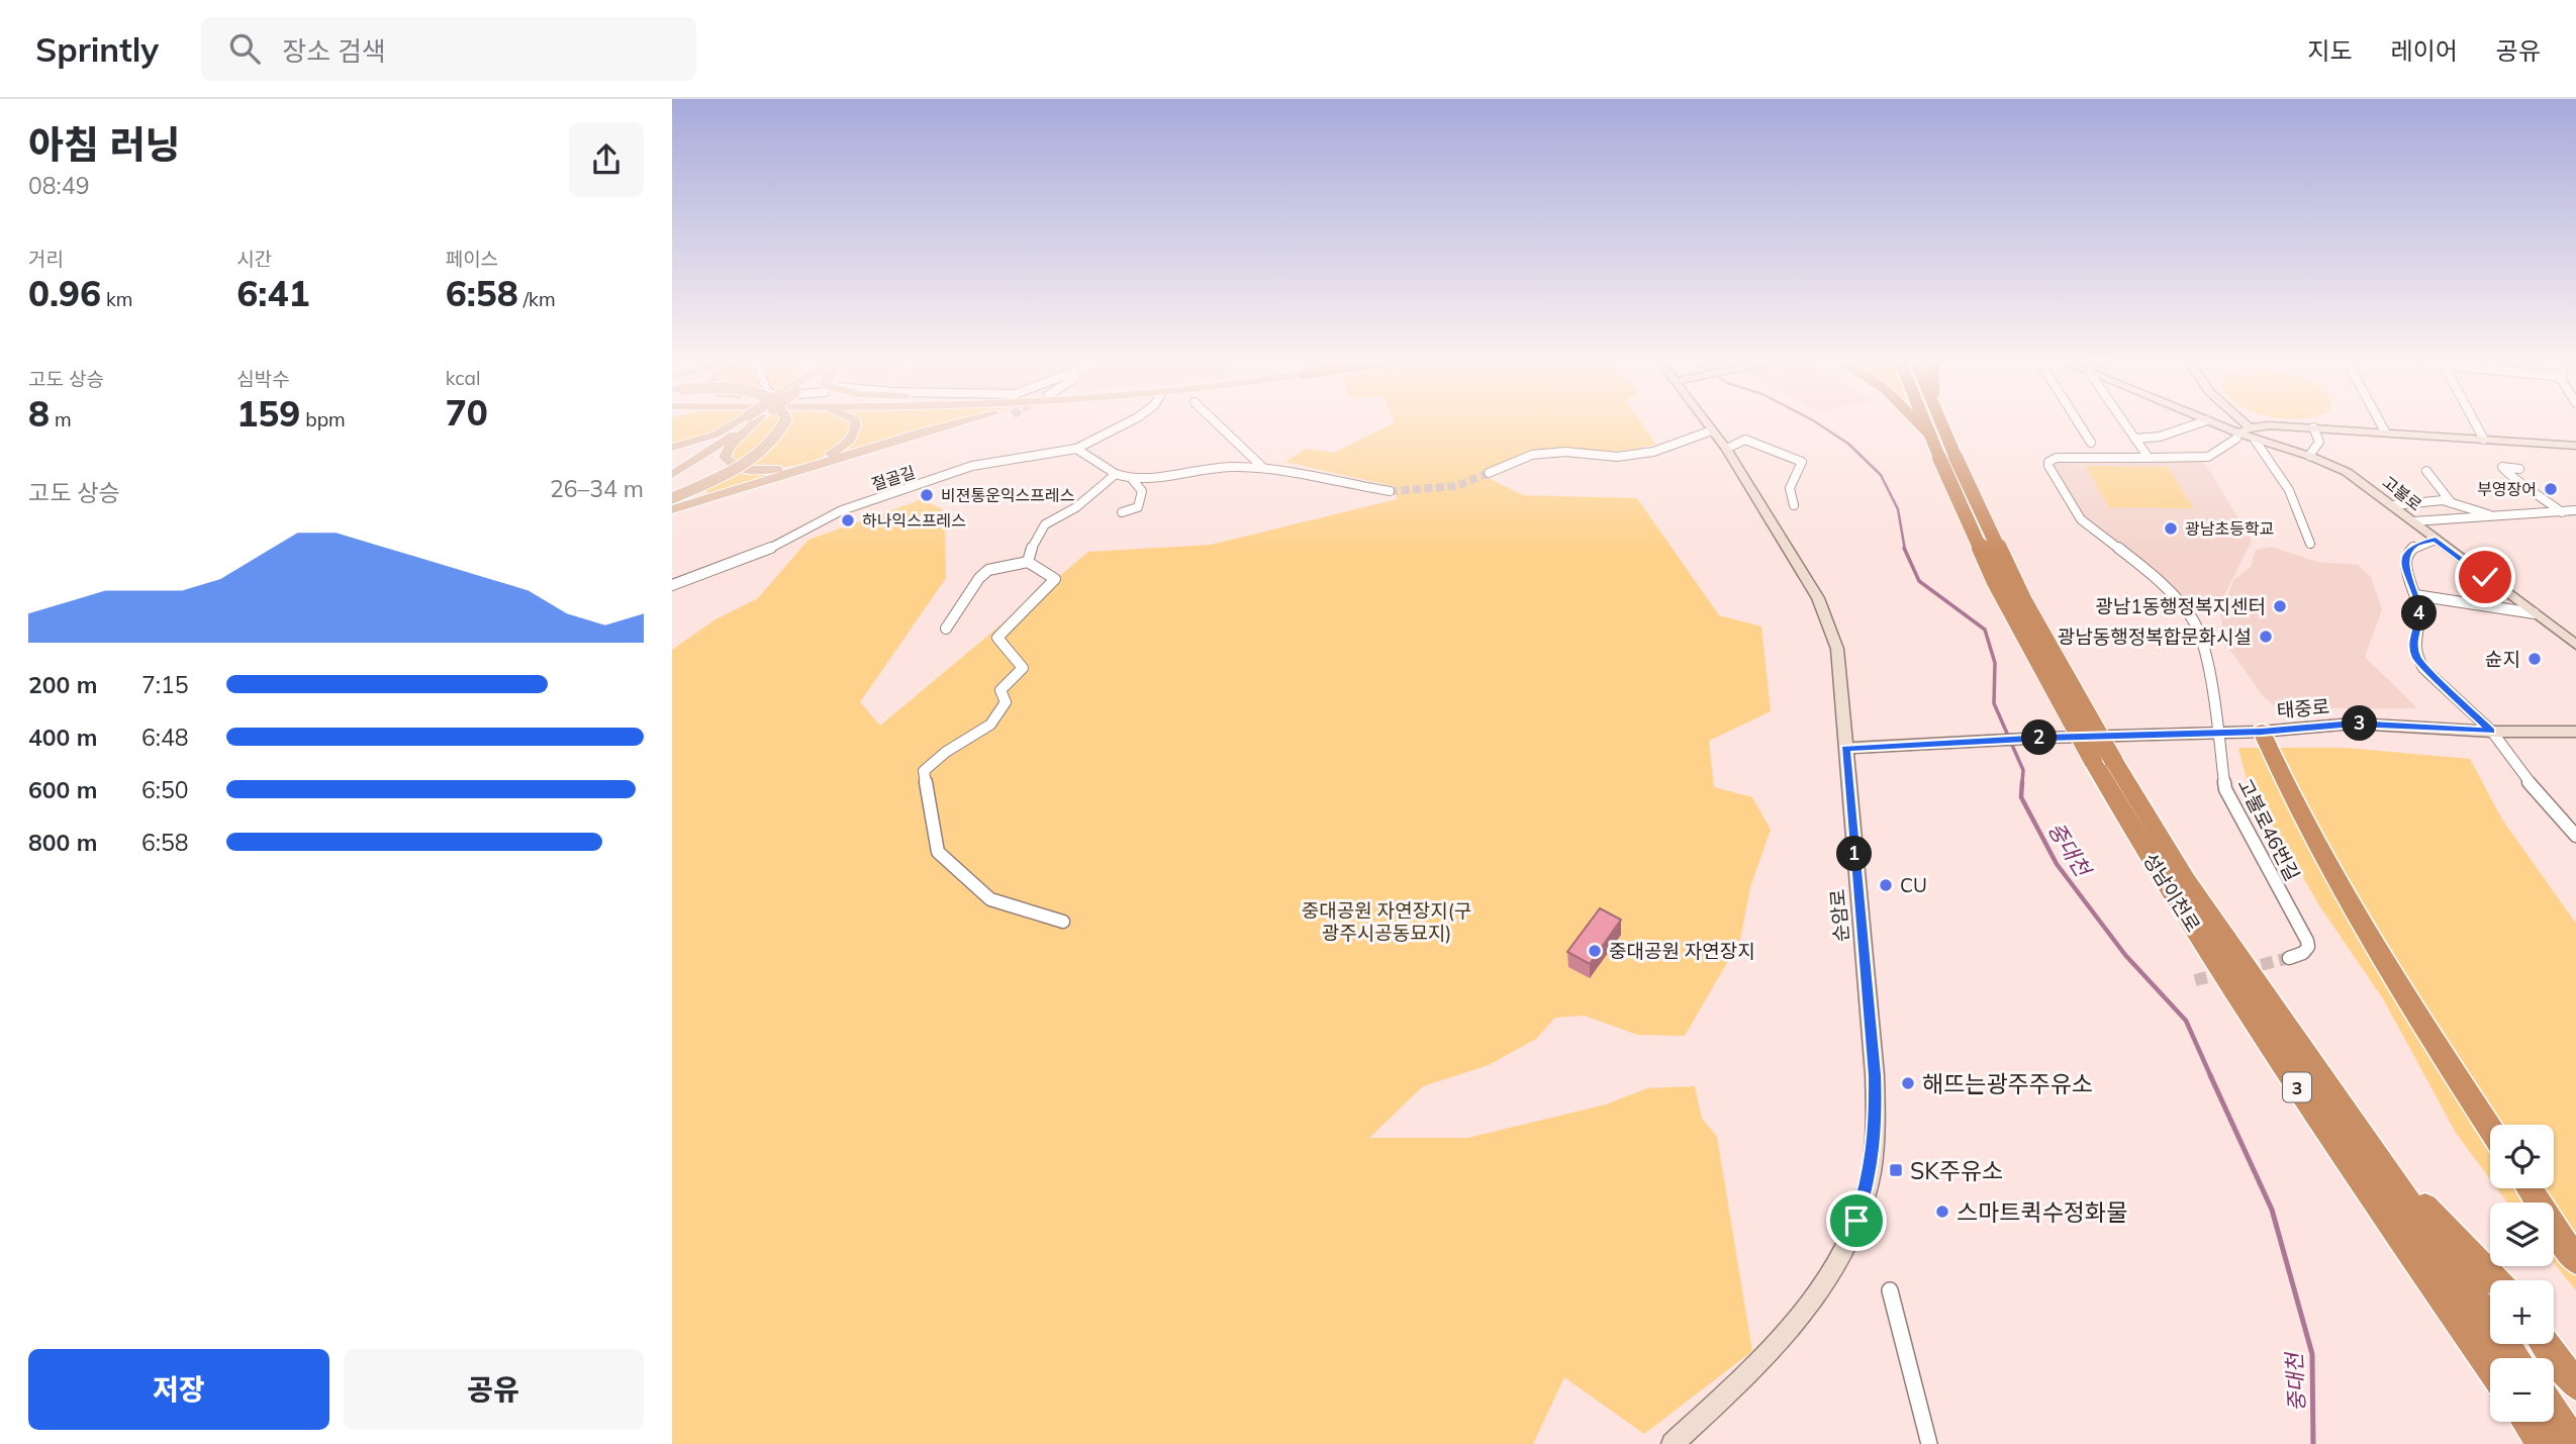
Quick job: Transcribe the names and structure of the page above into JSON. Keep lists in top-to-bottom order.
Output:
{
  "streets": {
    "highway": ["성남이천로", "3"],
    "street": [
      "절골길",
      "고불로",
      "태중로",
      "고불로46번길",
      "순암로"
    ]
  },
  "crossings": [
    ["태중로", "고불로46번길"],
    ["태중로", "순암로"]
  ],
  "water": ["중대천"],
  "parks": ["중대공원 자연장지(구 광주시공동묘지)"],
  "places": {
    "other": [
      "부영장어",
      "비젼통운익스프레스",
      "하나익스프레스",
      "광남초등학교",
      "광남1동행정복지센터",
      "광남동행정복합문화시설",
      "슌지",
      "CU",
      "중대공원 자연장지",
      "해뜨는광주주유소",
      "스마트퀵수정화물"
    ],
    "transit": ["SK주유소"]
  },
  "page": {
    "header": "Sprintly",
    "search": "장소 검색",
    "nav": ["지도", "레이어", "공유"],
    "heading": ["아침 러닝", "08:49"],
    "stats": [
      ["거리", "0.96 km"],
      ["시간", "6:41"],
      ["페이스", "6:58 /km"],
      ["고도 상승", "8 m"],
      ["심박수", "159 bpm"],
      ["kcal", "70"]
    ],
    "chart": ["고도 상승", "26–34 m"],
    "pins": [
      "4",
      "3",
      "2",
      "1"
    ],
    "list": [
      {
        "name": "200 m",
        "note": "7:15"
      },
      {
        "name": "400 m",
        "note": "6:48"
      },
      {
        "name": "600 m",
        "note": "6:50"
      },
      {
        "name": "800 m",
        "note": "6:58"
      }
    ],
    "map_buttons": ["+", "−"],
    "buttons": ["저장", "공유"]
  }
}
